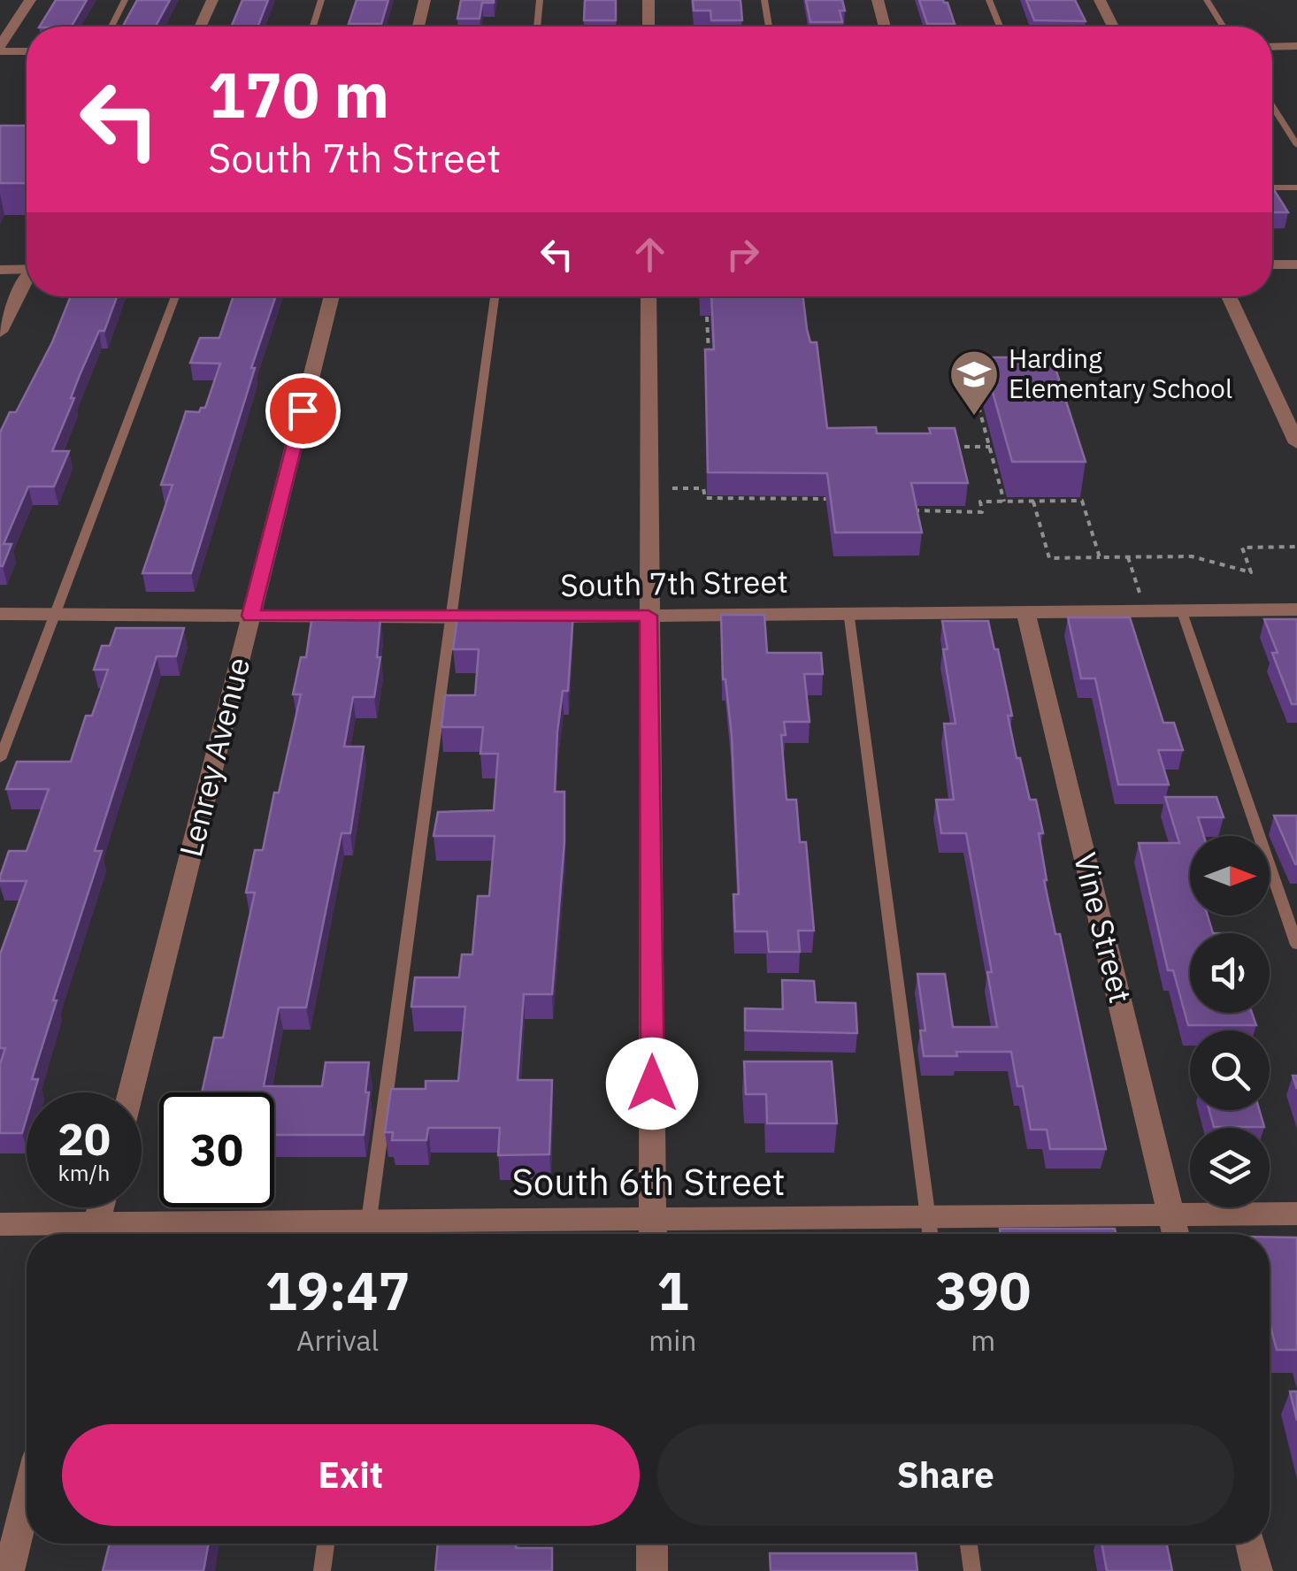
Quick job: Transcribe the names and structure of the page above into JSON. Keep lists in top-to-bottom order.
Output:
{
  "streets": {
    "street": [
      "South 7th Street",
      "Lenrey Avenue",
      "Vine Street",
      "South 6th Street"
    ]
  },
  "crossings": [
    ["South 7th Street", "Lenrey Avenue"],
    ["South 7th Street", "Vine Street"],
    ["Vine Street", "South 6th Street"]
  ],
  "places": {
    "school or university": ["Harding Elementary School"]
  },
  "north": "right",
  "page": {
    "turn": ["170 m", "South 7th Street"],
    "speed": "20 km/h",
    "limit": "30",
    "eta": [
      "19:47",
      "Arrival",
      "1",
      "min",
      "390",
      "m"
    ],
    "buttons": ["Exit", "Share"]
  }
}
